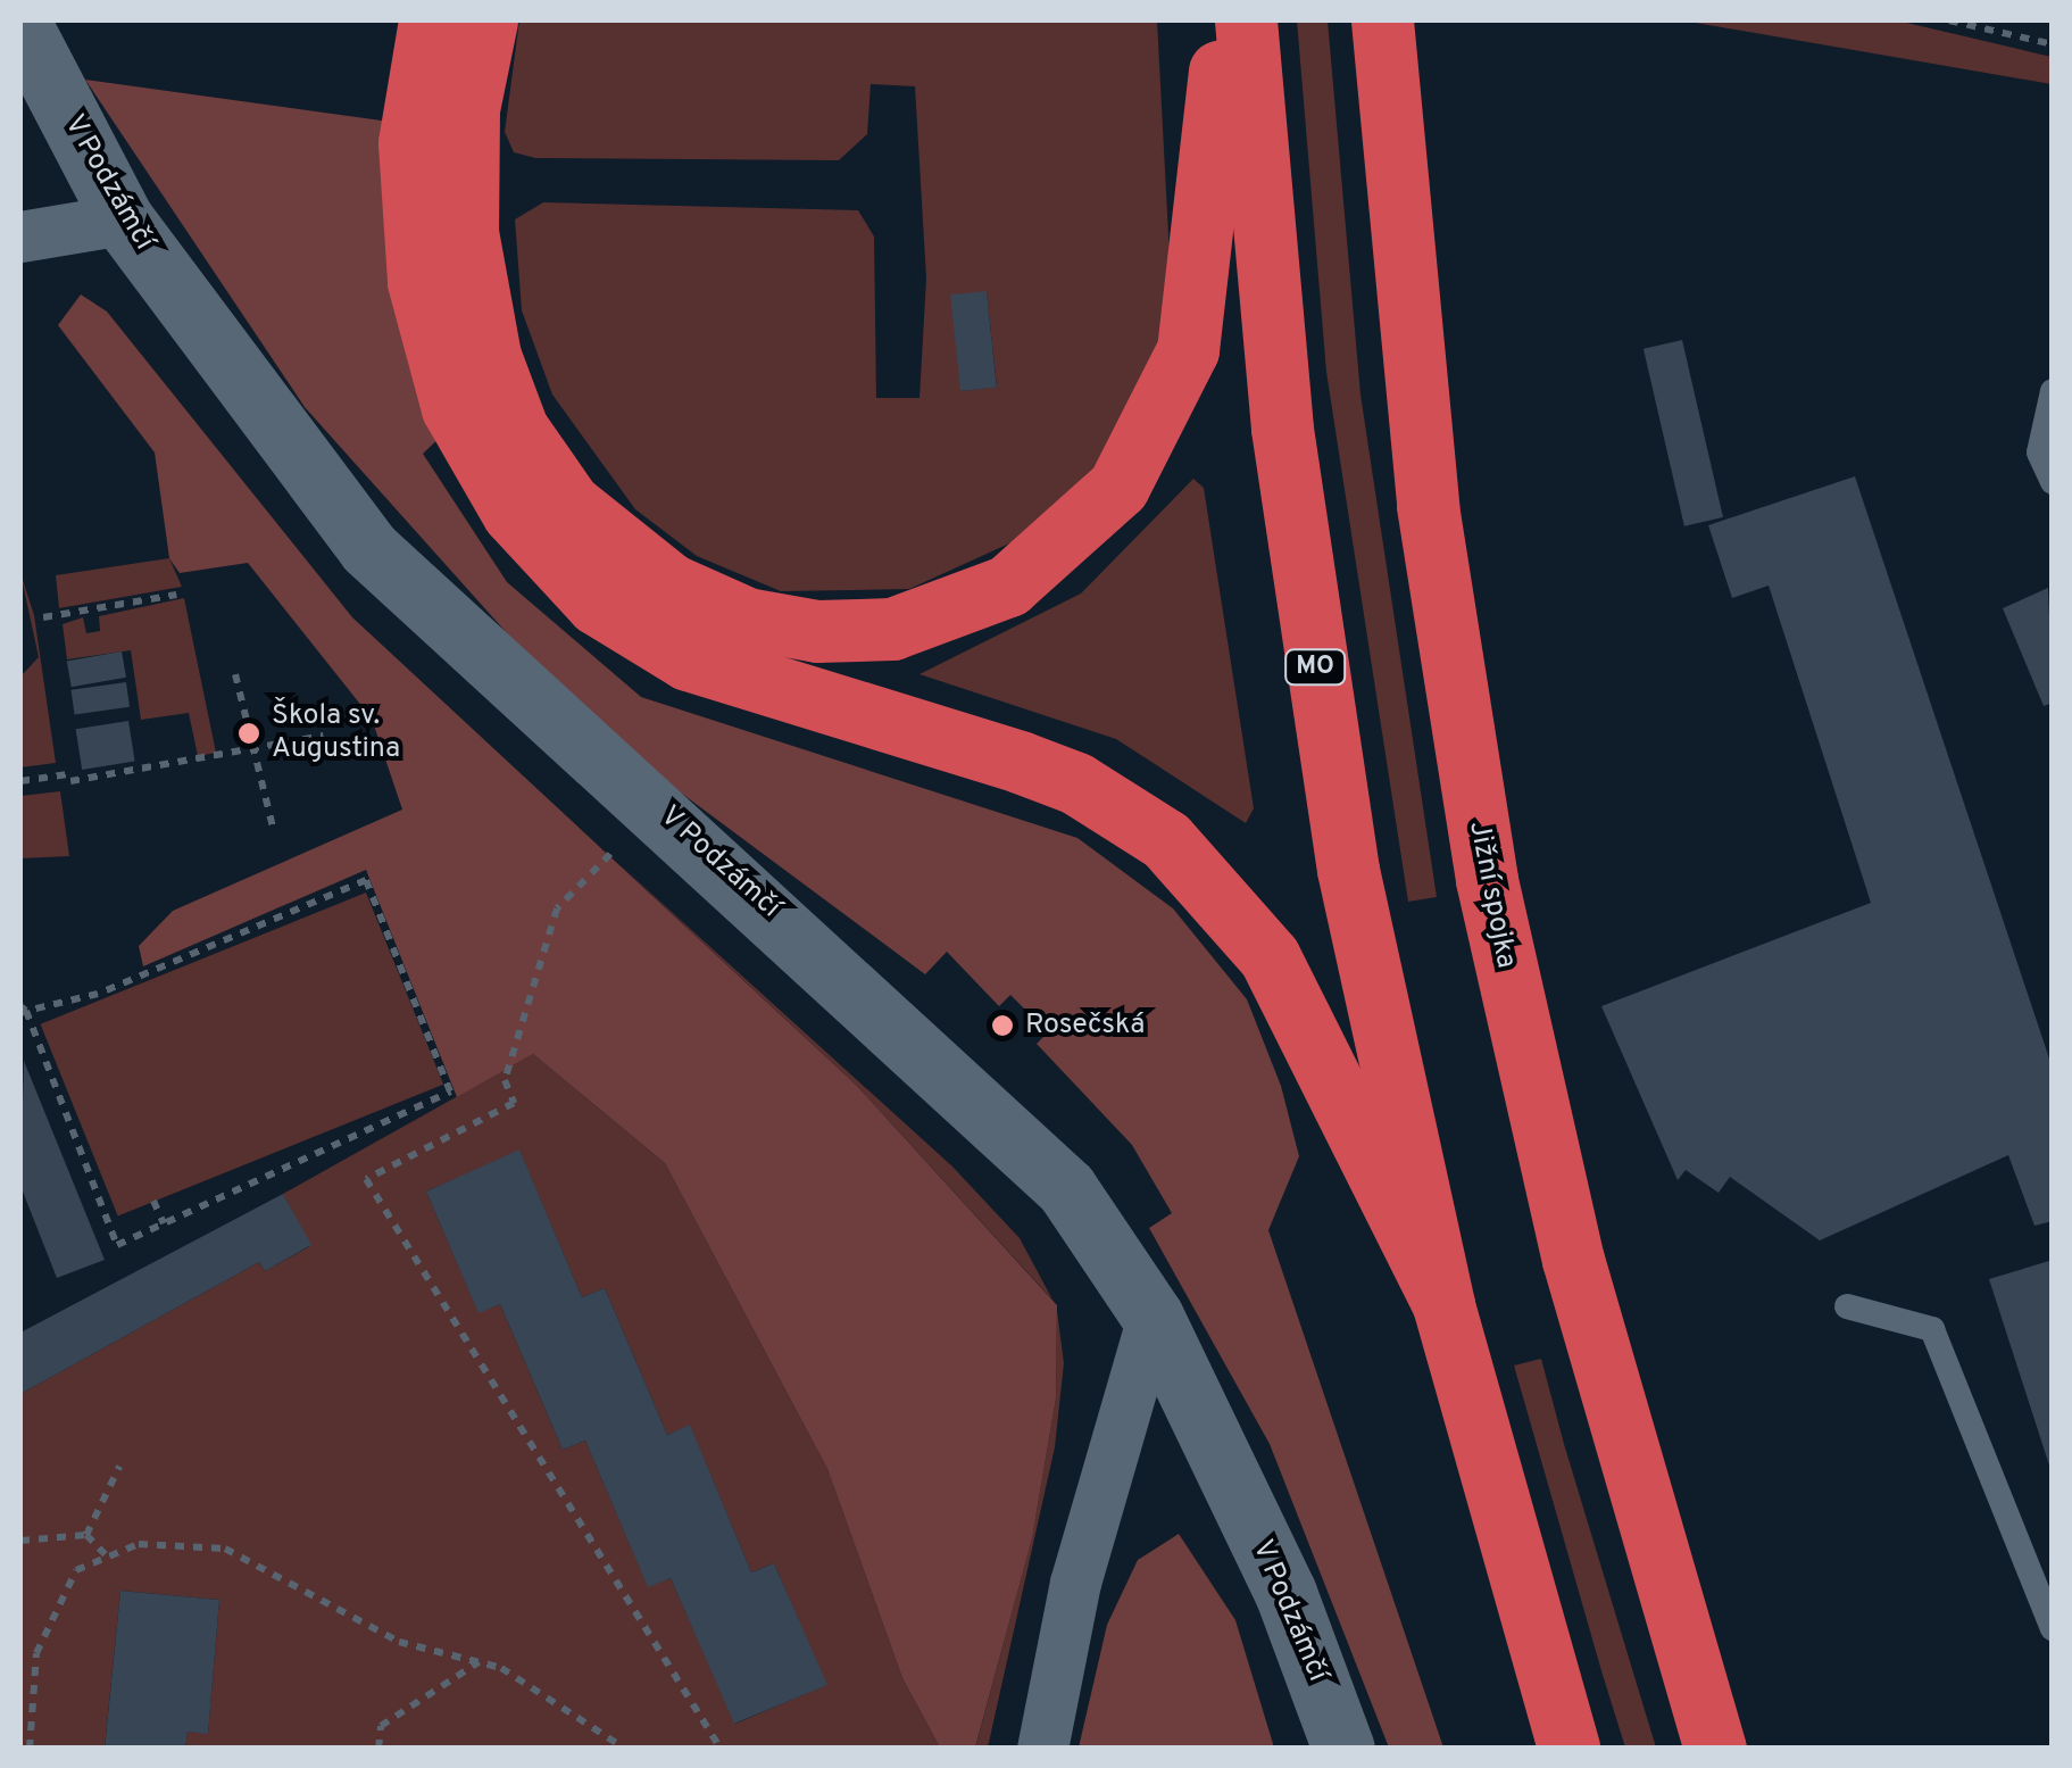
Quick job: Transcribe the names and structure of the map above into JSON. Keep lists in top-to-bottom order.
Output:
{
  "streets": {
    "highway": ["MO", "Jižní spojka"],
    "street": ["V Podzámčí"]
  },
  "places": ["Škola sv. Augustina", "Rosečská"]
}
